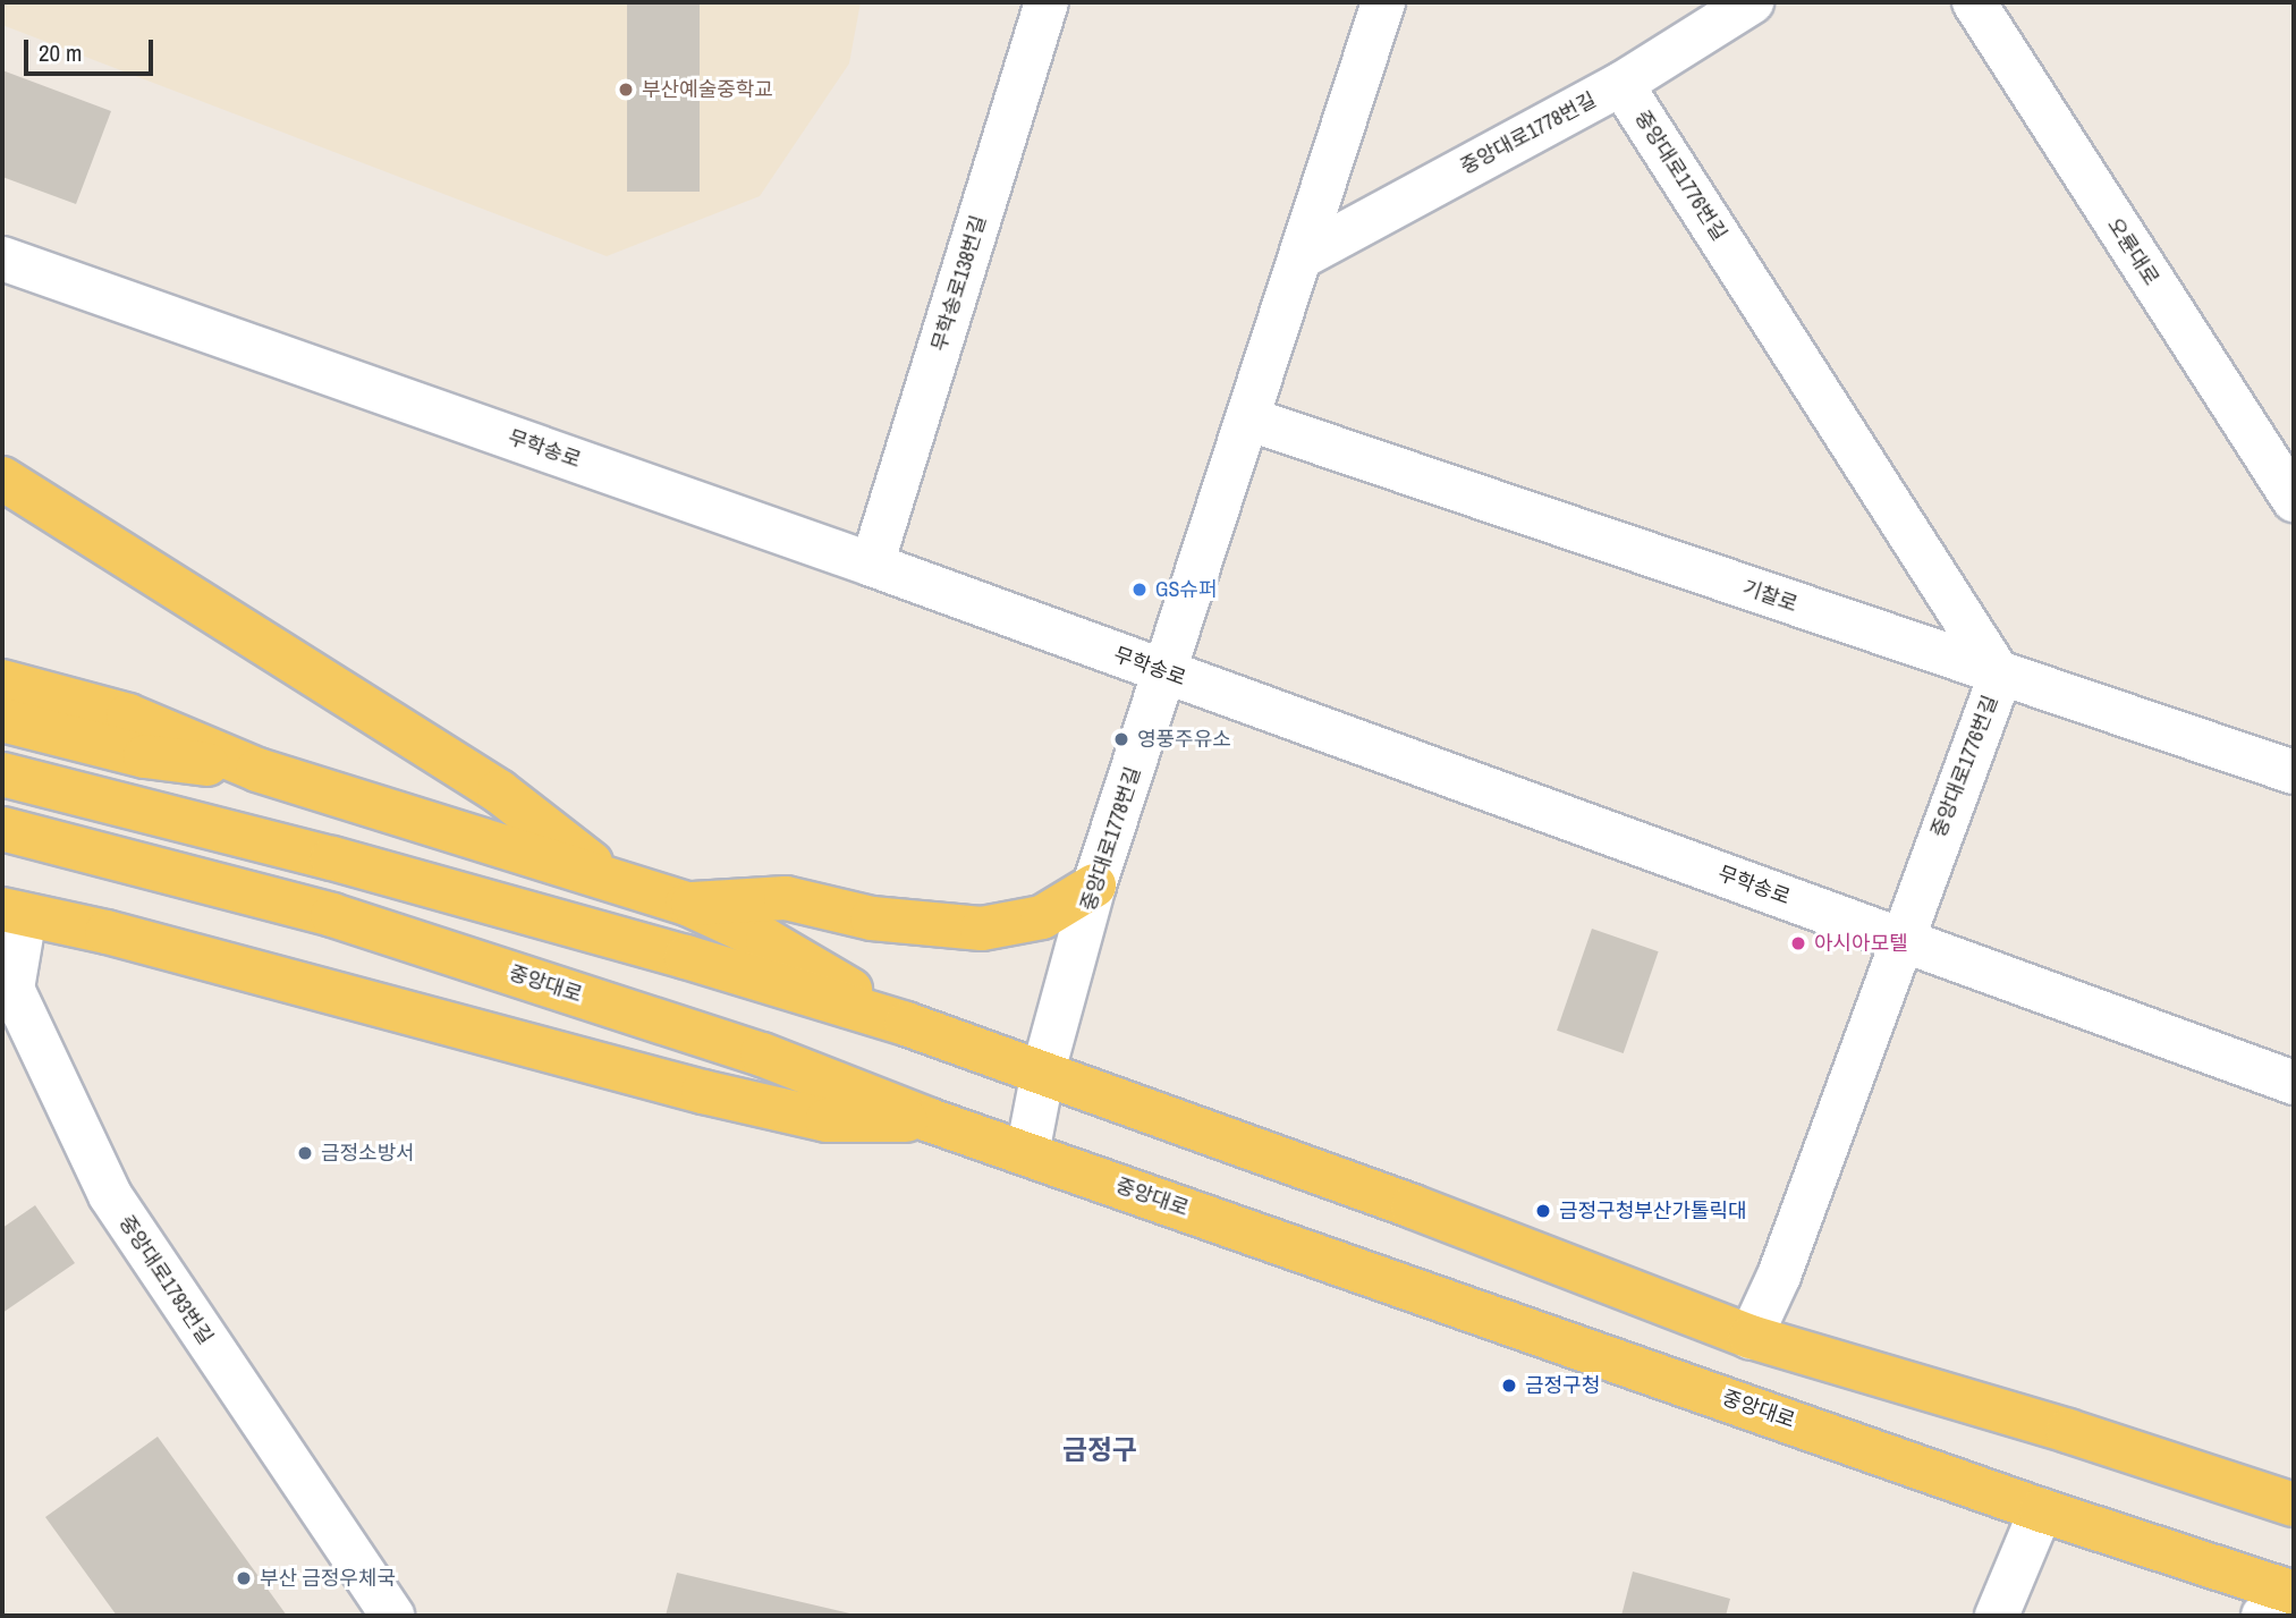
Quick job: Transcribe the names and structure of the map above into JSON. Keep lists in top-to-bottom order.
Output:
{
  "streets": {
    "main road": ["중앙대로"],
    "street": [
      "중앙대로1778번길",
      "중앙대로1776번길",
      "오륜대로",
      "무학송로138번길",
      "무학송로",
      "기찰로",
      "중앙대로1793번길"
    ]
  },
  "crossings": [
    ["중앙대로1778번길", "중앙대로1776번길"],
    ["중앙대로1778번길", "무학송로"],
    ["중앙대로1778번길", "기찰로"],
    ["중앙대로1778번길", "중앙대로"],
    ["중앙대로1776번길", "무학송로"],
    ["중앙대로1776번길", "기찰로"],
    ["무학송로138번길", "무학송로"]
  ],
  "districts": ["금정구"],
  "places": [
    "부산예술중학교",
    "GS슈퍼",
    "영풍주유소",
    "아시아모텔",
    "금정소방서",
    "금정구청부산가톨릭대",
    "금정구청",
    "부산 금정우체국"
  ],
  "scale_bar": "20 m"
}
